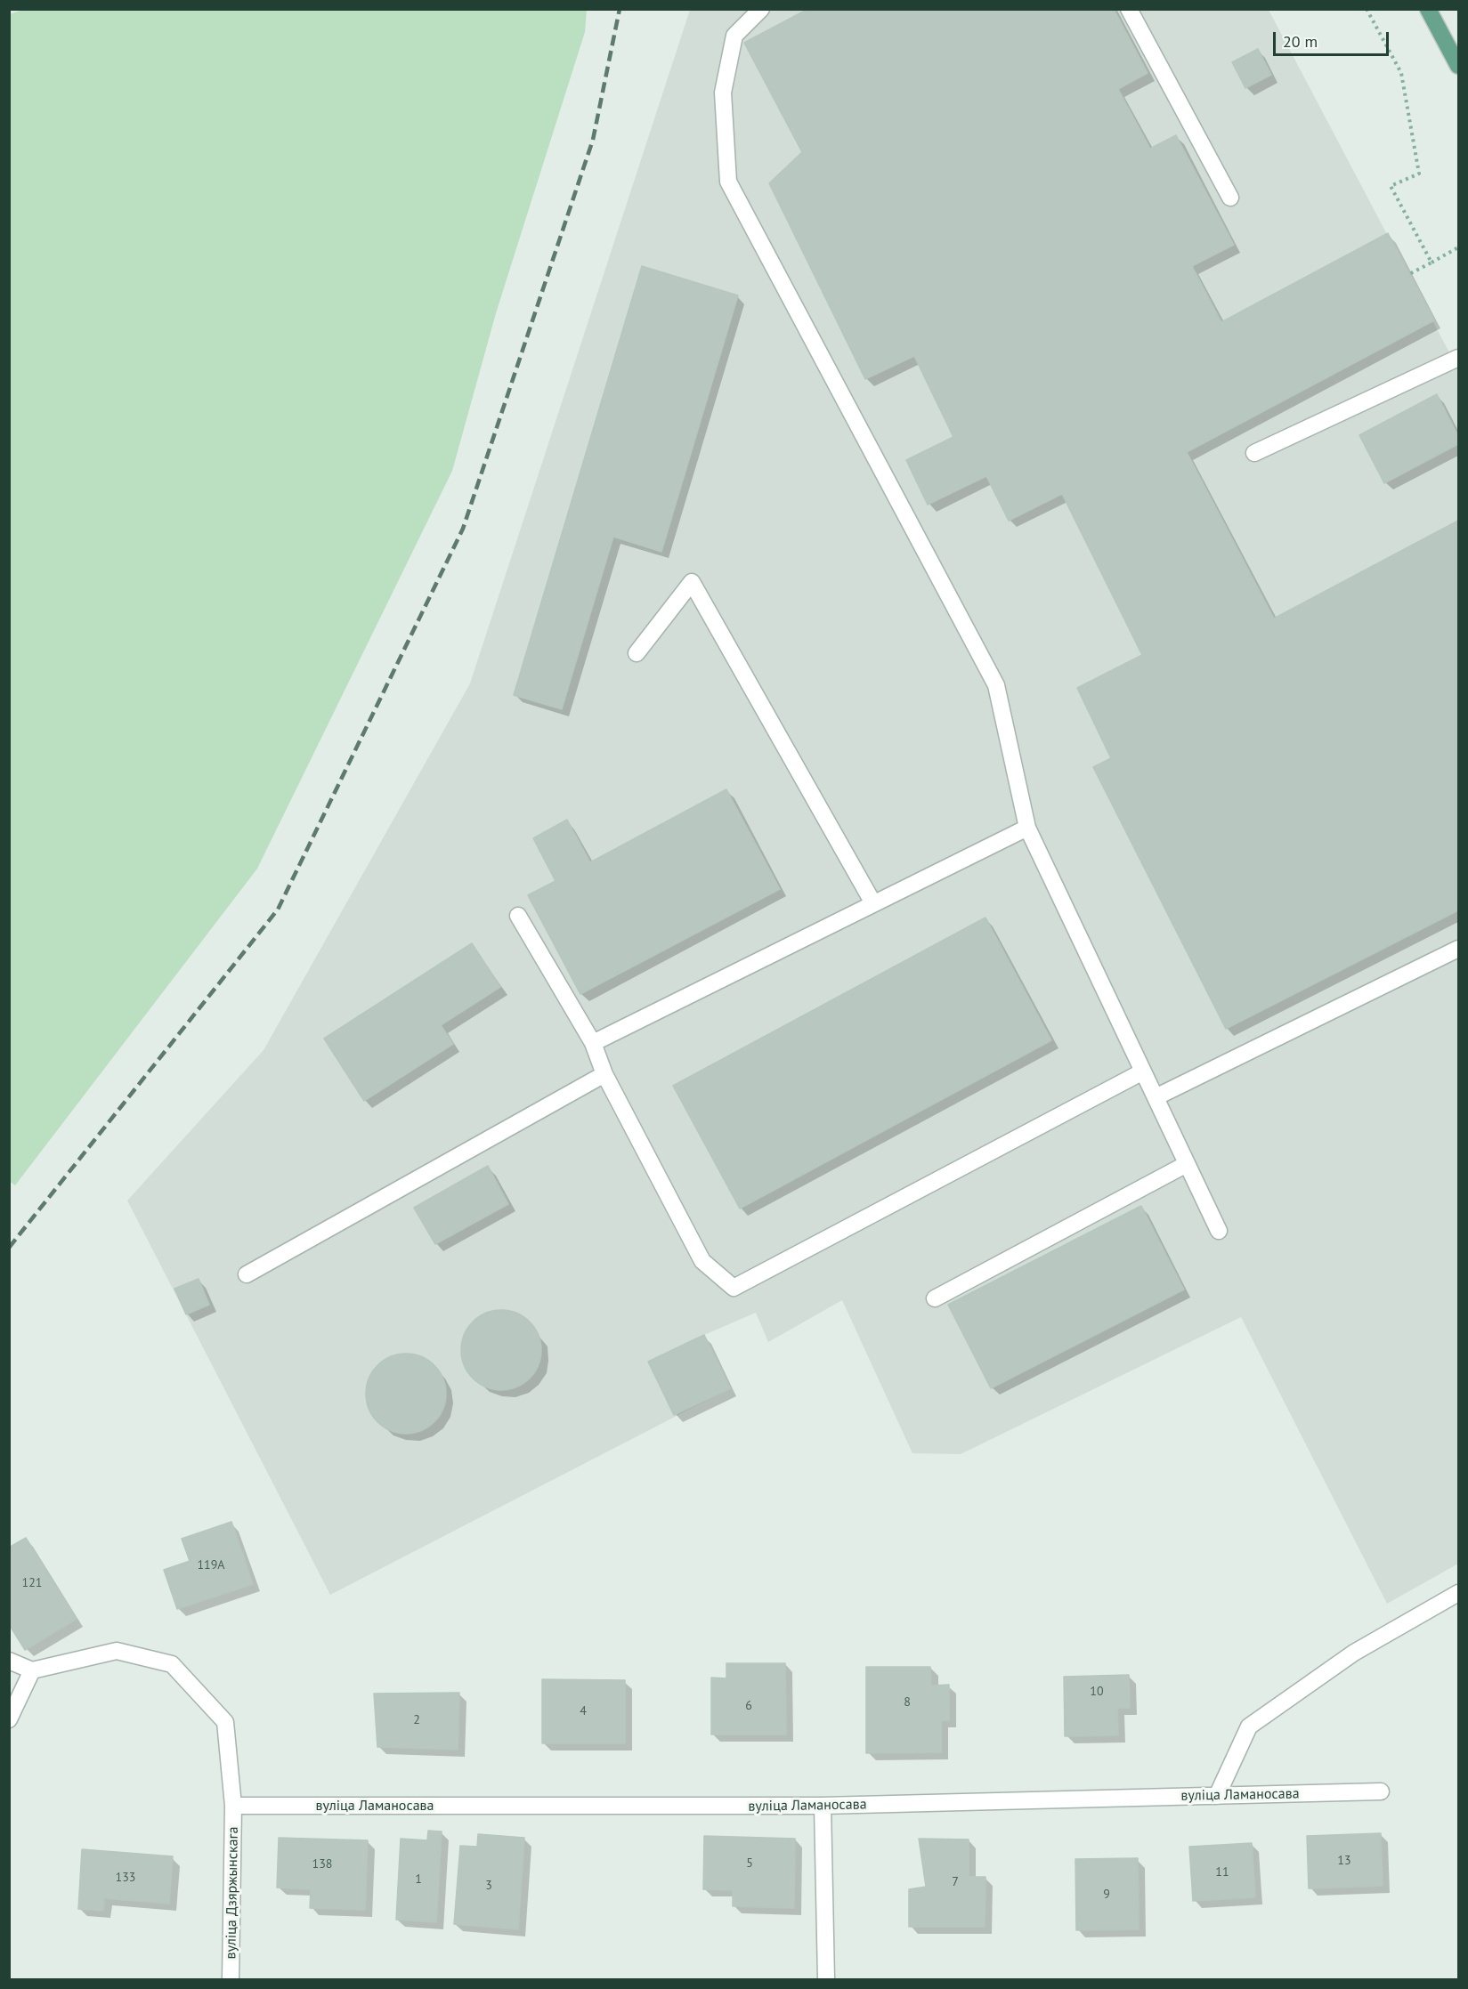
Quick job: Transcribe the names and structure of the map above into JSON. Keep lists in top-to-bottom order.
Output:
{
  "streets": {
    "street": ["вуліца Ламаносава", "вуліца Дзяржынскага"]
  },
  "crossings": [
    ["вуліца Ламаносава", "вуліца Дзяржынскага"]
  ],
  "house_numbers": [
    "119А",
    "121",
    "10",
    "8",
    "6",
    "4",
    "2",
    "13",
    "5",
    "138",
    "11",
    "133",
    "1",
    "7",
    "3",
    "9"
  ],
  "scale_bar": "20 m"
}
